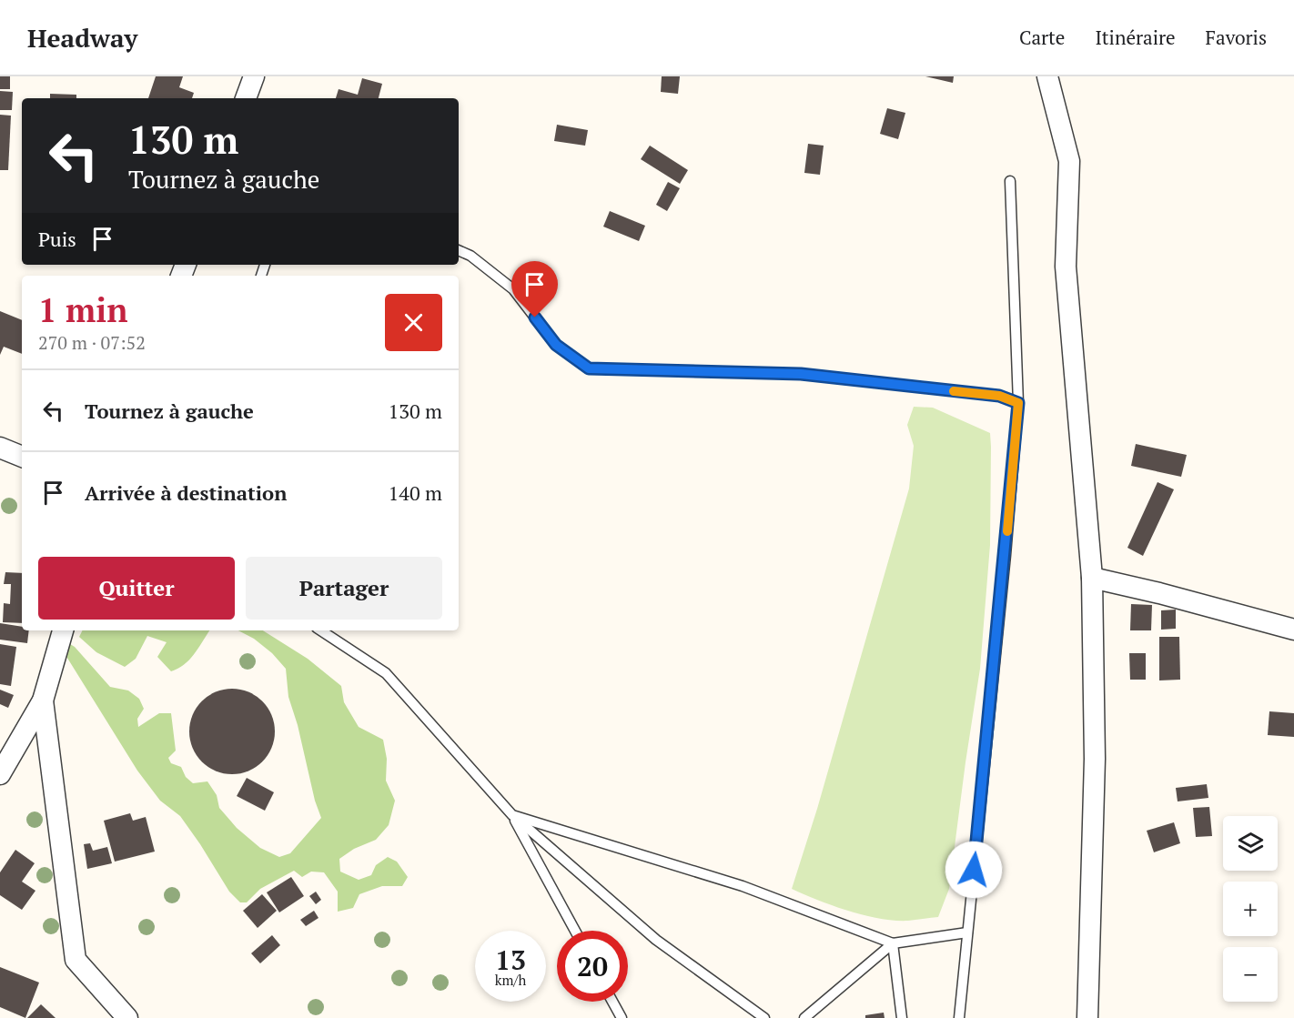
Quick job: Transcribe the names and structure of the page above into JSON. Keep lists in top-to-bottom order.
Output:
{
  "page": {
    "header": "Headway",
    "nav": ["Carte", "Itinéraire", "Favoris"],
    "turn": ["130 m", "Tournez à gauche"],
    "then": "Puis",
    "heading": ["1 min", "270 m · 07:52"],
    "list": [
      {
        "name": "Tournez à gauche",
        "value": "130 m"
      },
      {
        "name": "Arrivée à destination",
        "value": "140 m"
      }
    ],
    "buttons": ["Quitter", "Partager"],
    "map_buttons": ["+", "−"],
    "speed": "13 km/h",
    "limit": "20"
  }
}
